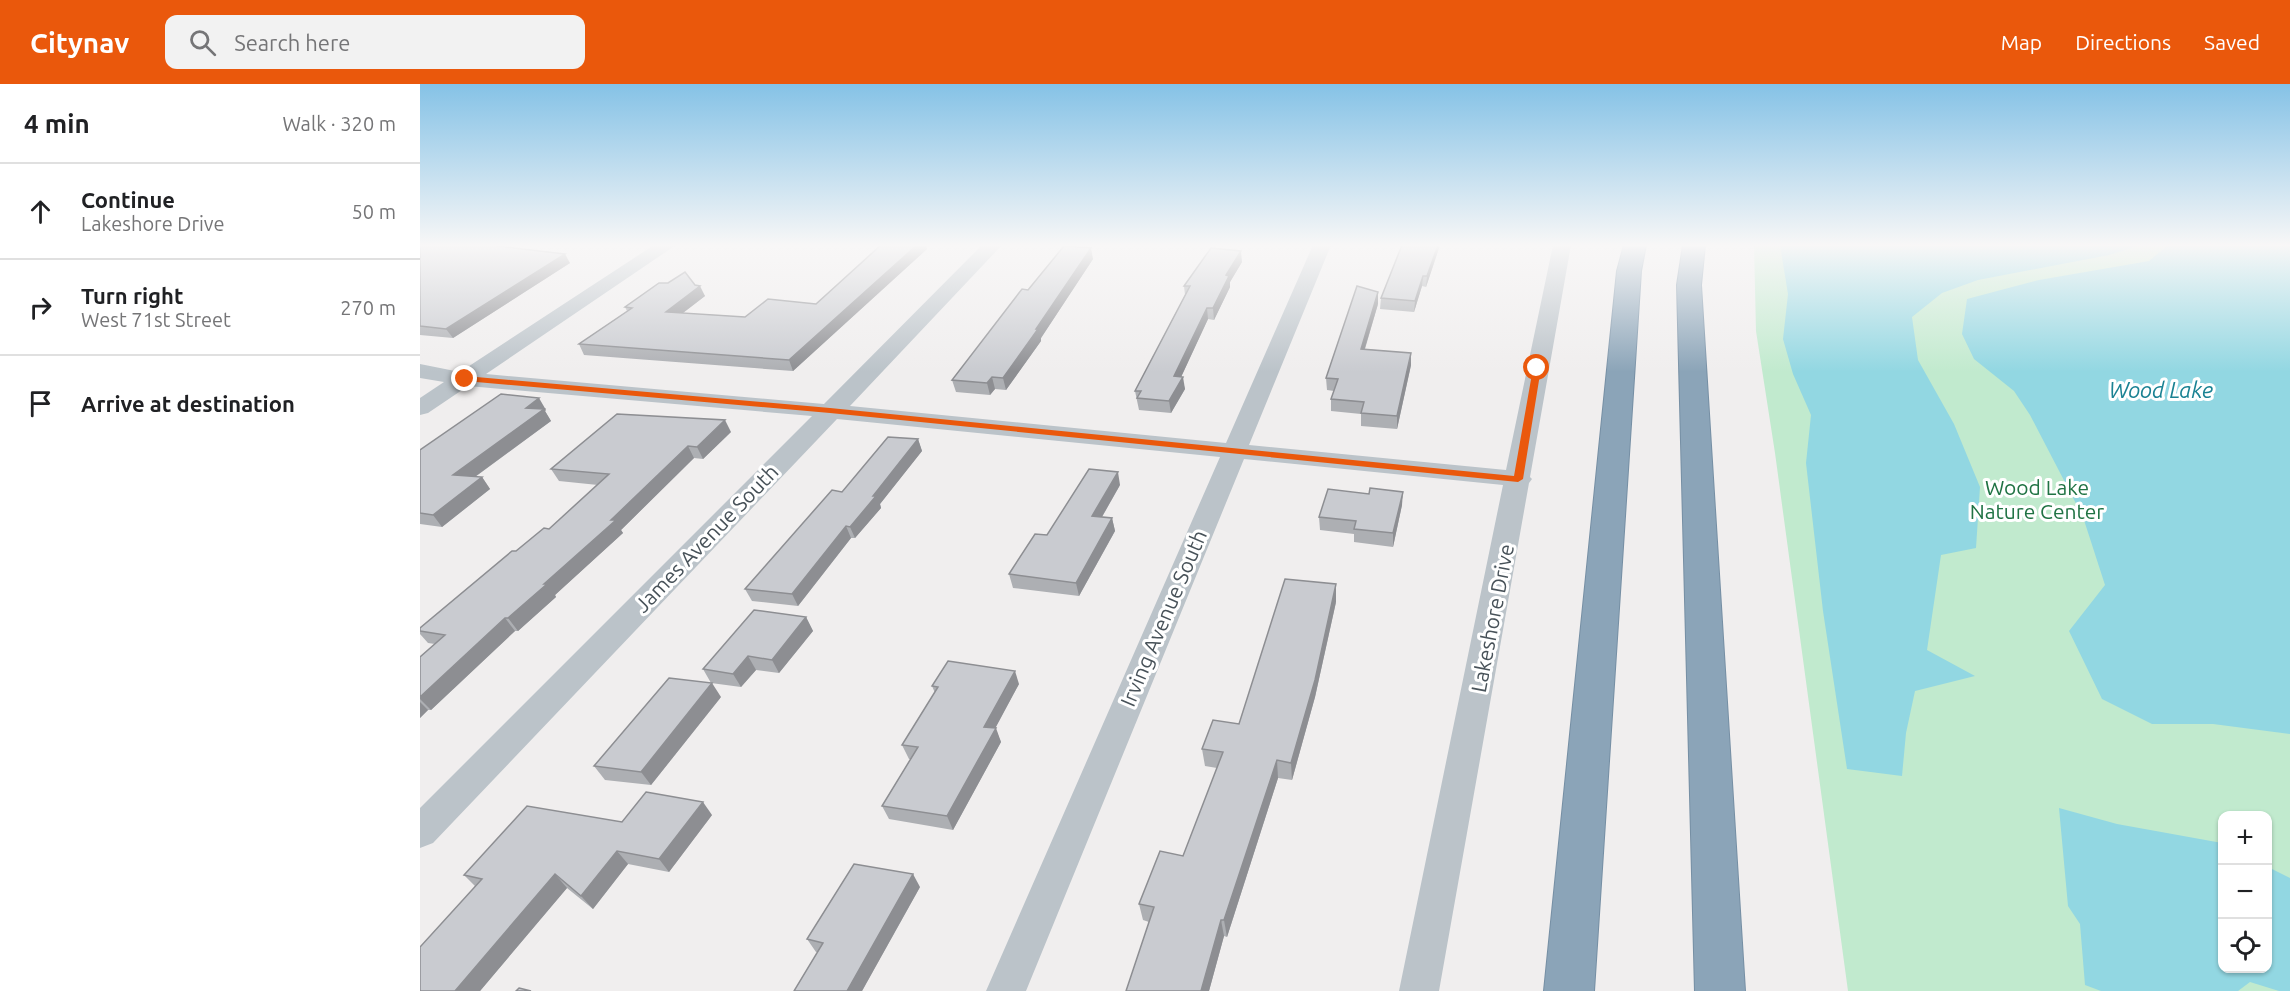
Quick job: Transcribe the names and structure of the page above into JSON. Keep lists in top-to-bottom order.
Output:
{
  "streets": {
    "street": ["James Avenue South", "Irving Avenue South", "Lakeshore Drive"]
  },
  "water": ["Wood Lake"],
  "parks": ["Wood Lake Nature Center"],
  "page": {
    "header": "Citynav",
    "search": "Search here",
    "nav": ["Map", "Directions", "Saved"],
    "heading": ["4 min", "Walk · 320 m"],
    "list": [
      ["Continue", "Lakeshore Drive", "50 m"],
      ["Turn right", "West 71st Street", "270 m"],
      "Arrive at destination"
    ],
    "map_buttons": ["+", "−"]
  }
}
